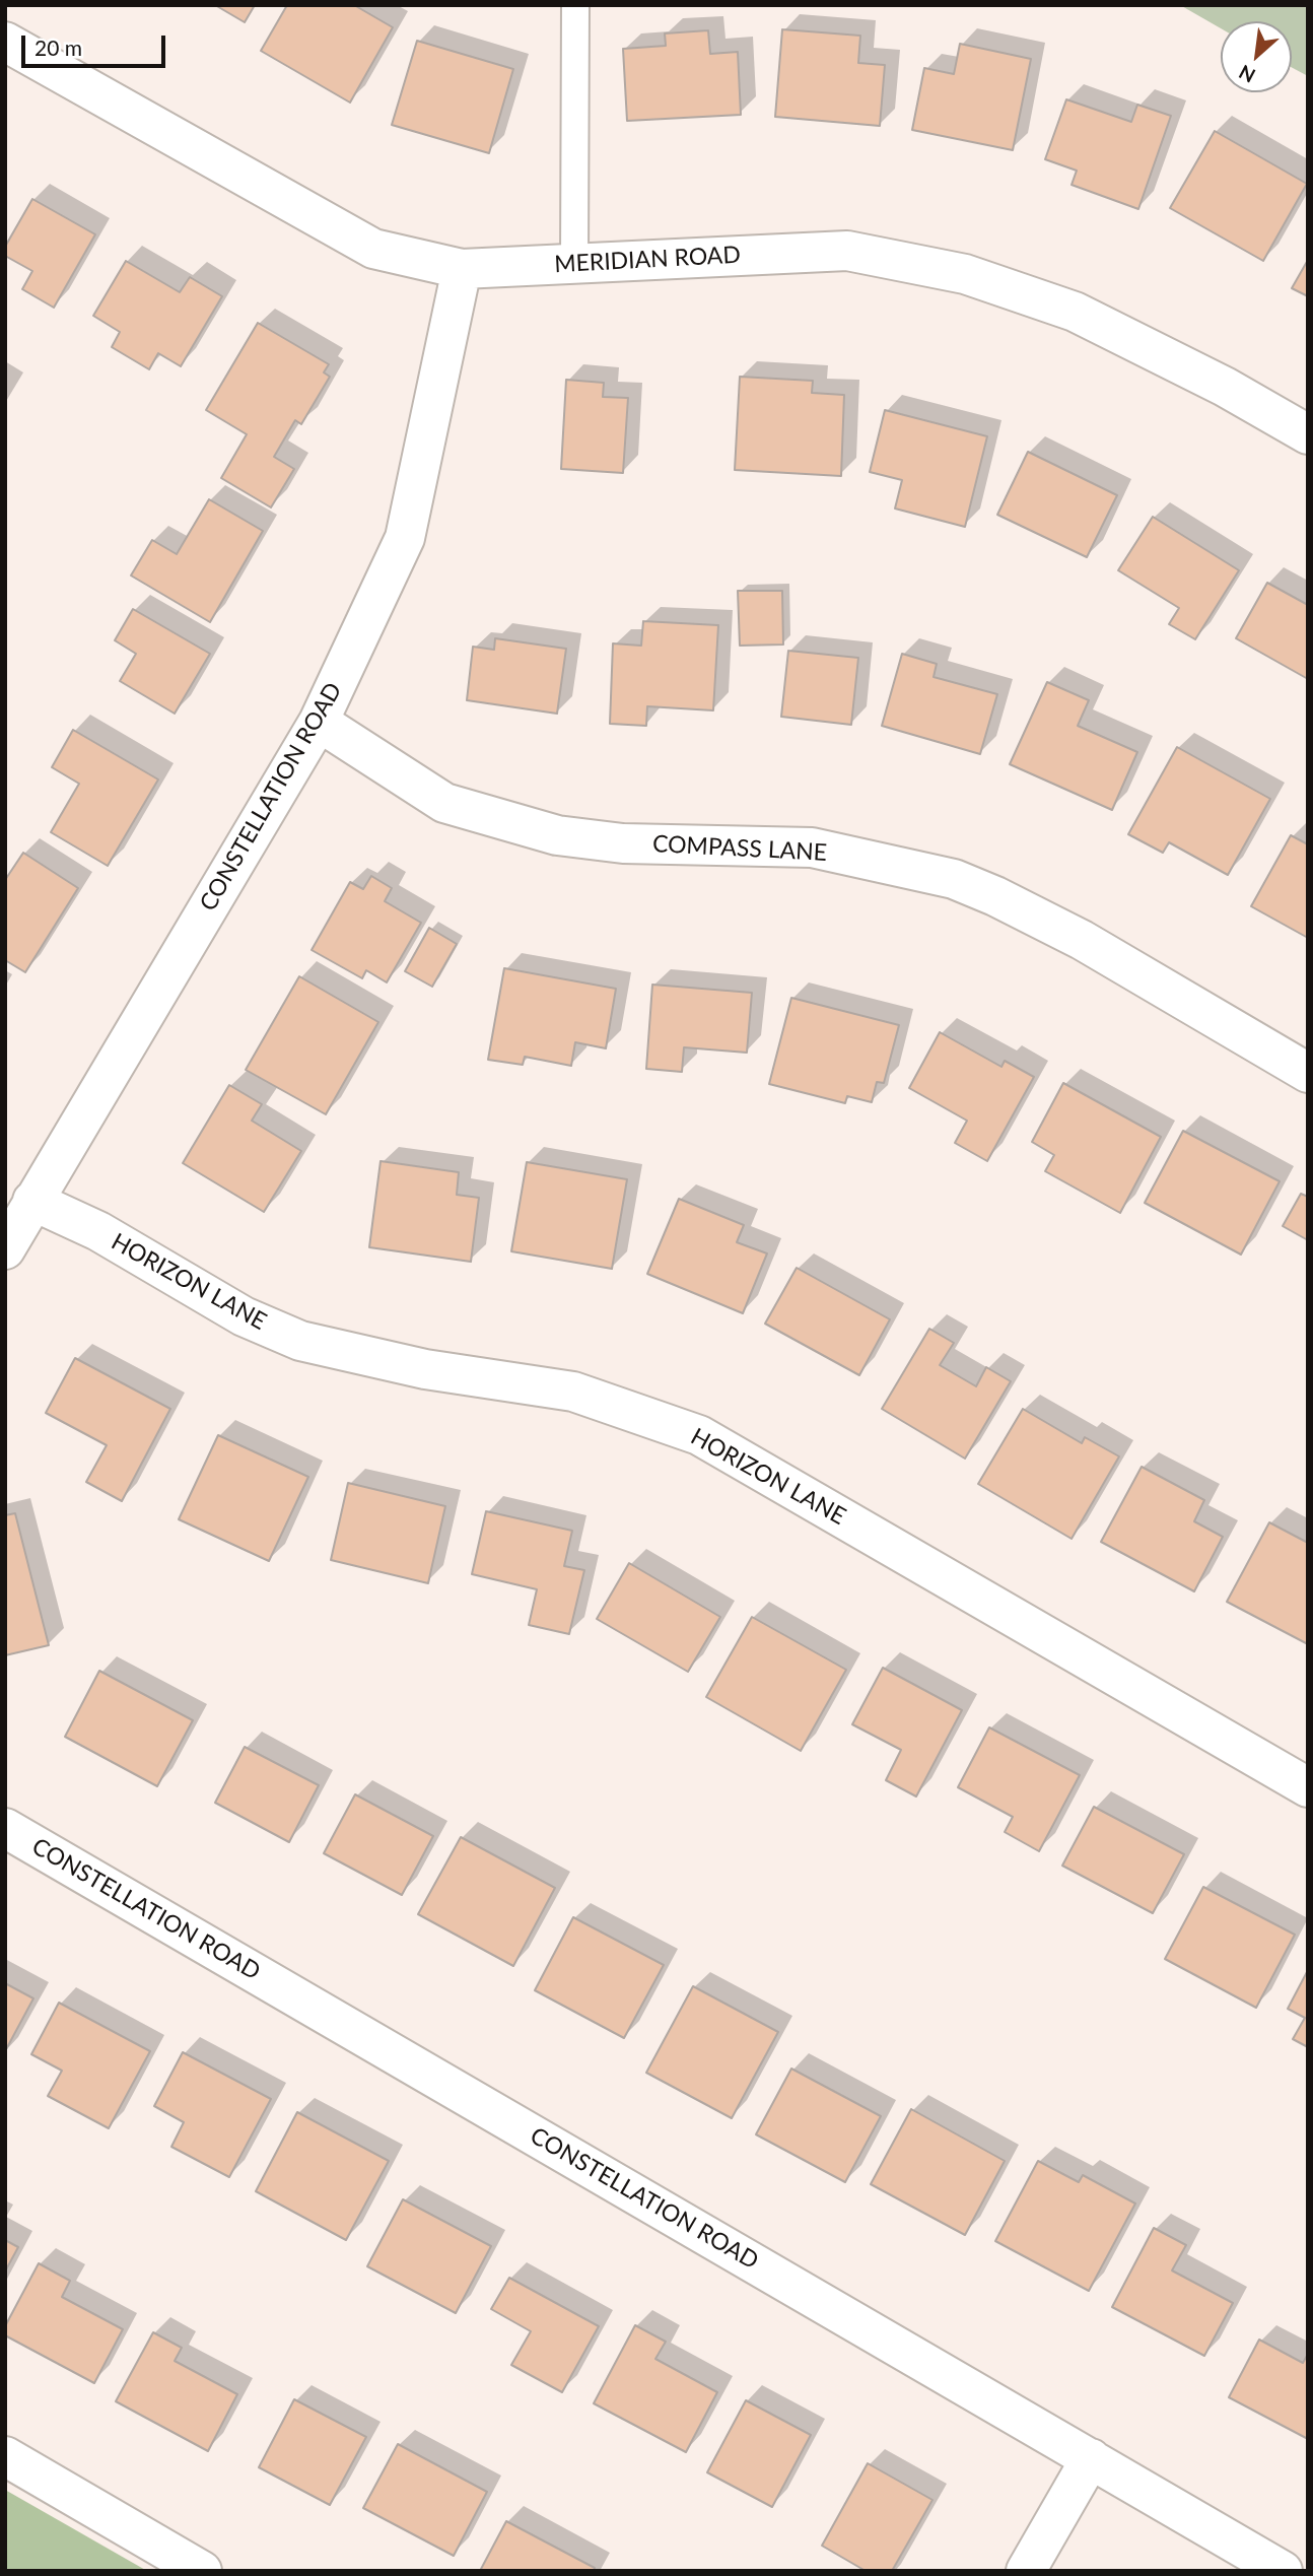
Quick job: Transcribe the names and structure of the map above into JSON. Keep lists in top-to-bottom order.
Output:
{
  "streets": {
    "street": [
      "MERIDIAN ROAD",
      "CONSTELLATION ROAD",
      "COMPASS LANE",
      "HORIZON LANE"
    ]
  },
  "crossings": [
    ["MERIDIAN ROAD", "CONSTELLATION ROAD"],
    ["CONSTELLATION ROAD", "COMPASS LANE"],
    ["CONSTELLATION ROAD", "HORIZON LANE"]
  ],
  "scale_bar": "20 m",
  "north": "bottom left"
}
